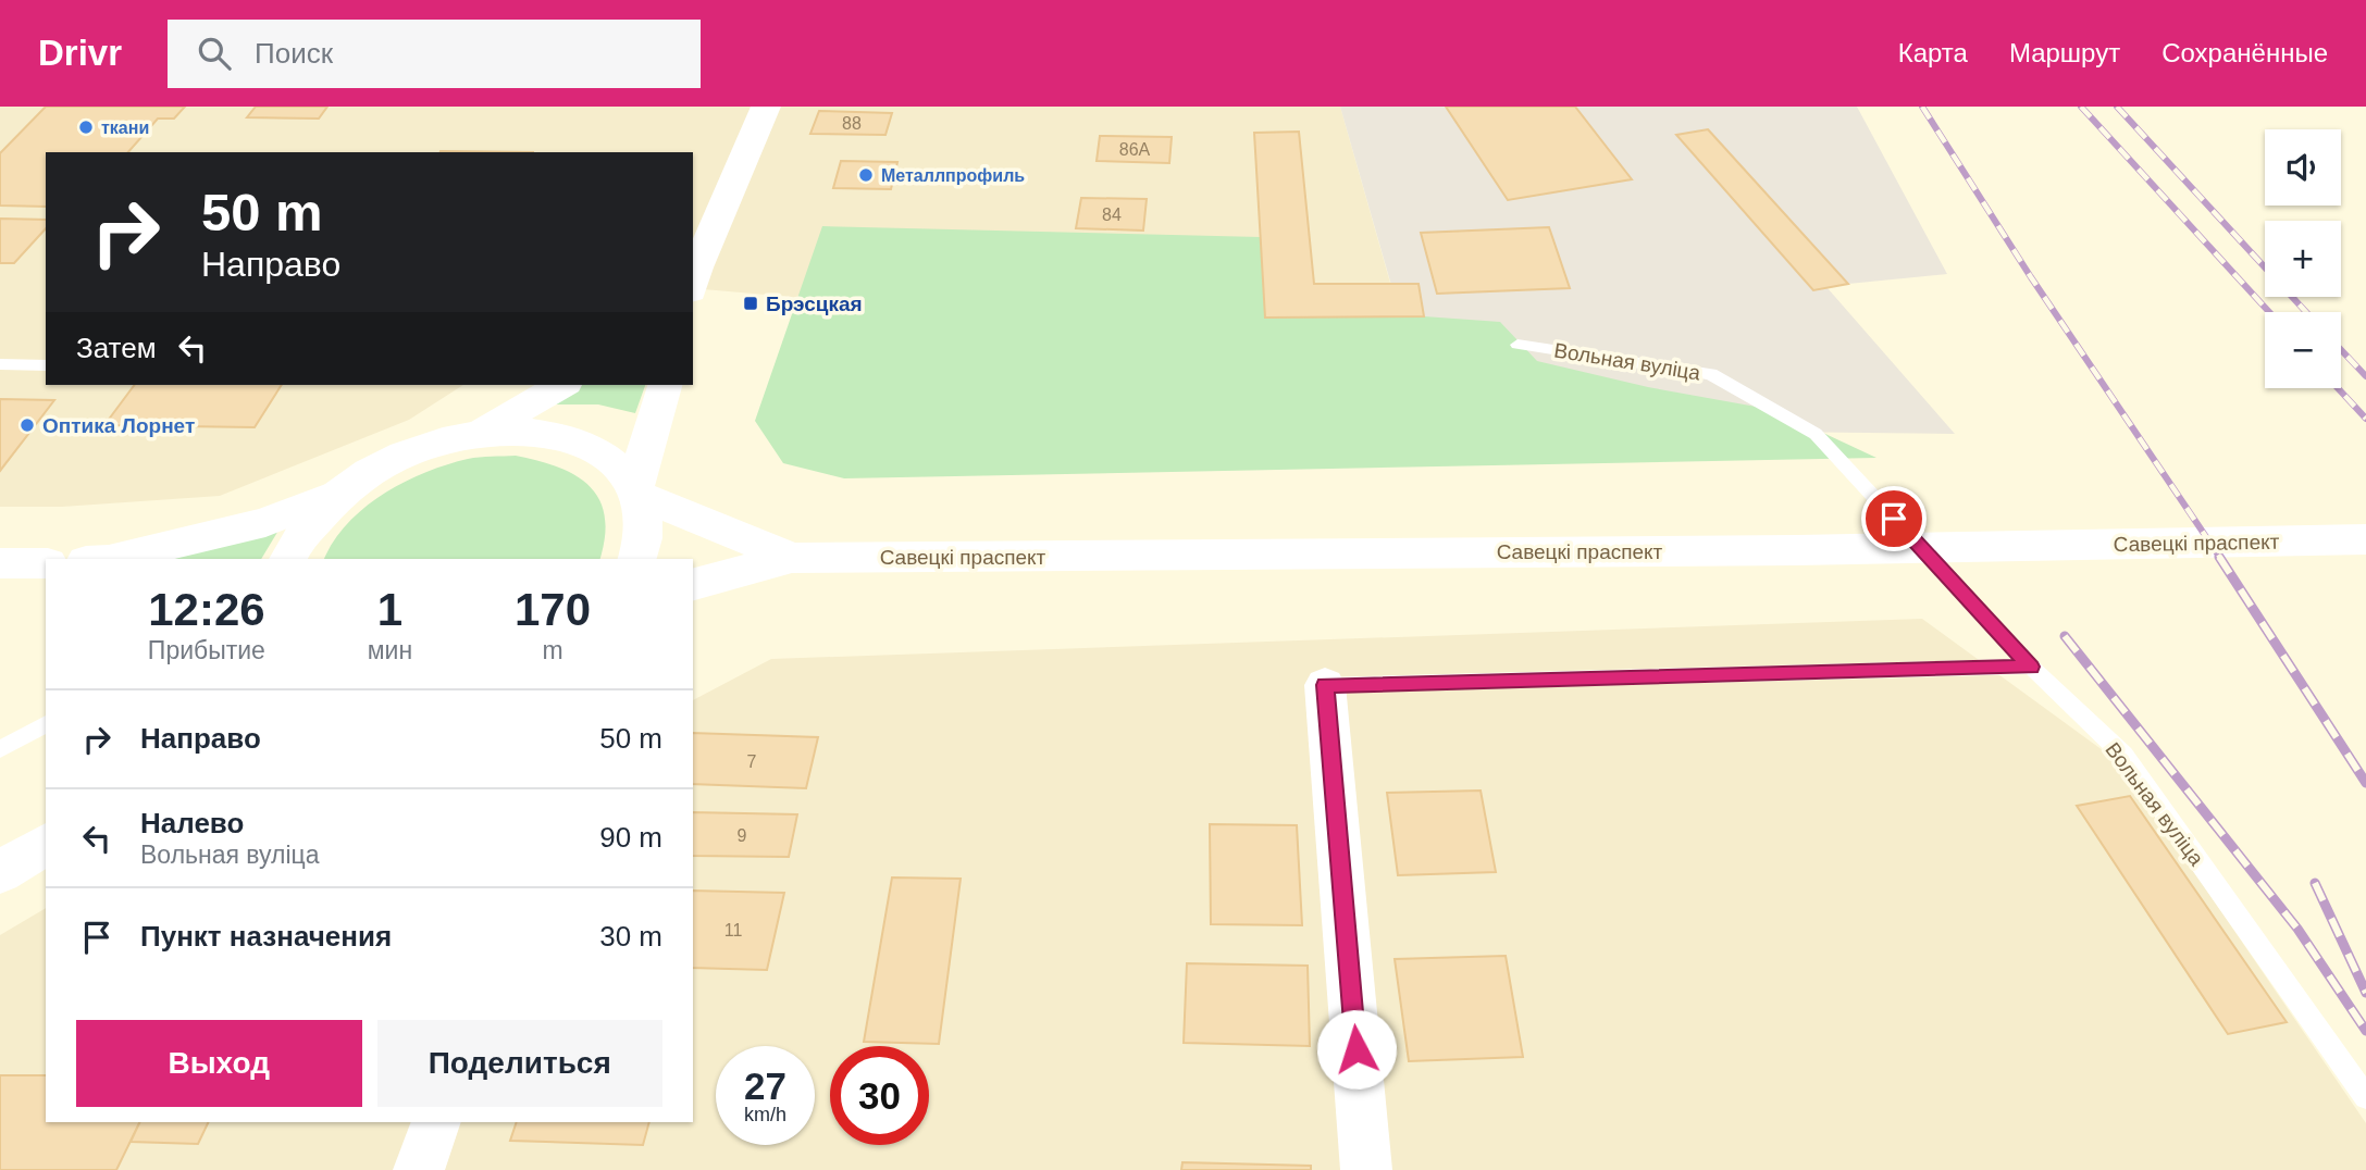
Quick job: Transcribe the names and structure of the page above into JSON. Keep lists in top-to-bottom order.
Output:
{
  "streets": {
    "main road": ["Савецкі праспект"],
    "lane": ["Вольная вуліца"]
  },
  "places": {
    "other": ["ткани", "Металлпрофиль", "Оптика Лорнет"],
    "transit": ["Брэсцкая"]
  },
  "house_numbers": [
    "88",
    "86А",
    "84",
    "7",
    "9",
    "11"
  ],
  "page": {
    "header": "Drivr",
    "search": "Поиск",
    "nav": ["Карта", "Маршрут", "Сохранённые"],
    "map_buttons": ["+", "−"],
    "turn": ["50 m", "Направо"],
    "then": "Затем",
    "eta": [
      "12:26",
      "Прибытие",
      "1",
      "мин",
      "170",
      "m"
    ],
    "list": [
      {
        "name": "Направо",
        "value": "50 m"
      },
      {
        "name": "Налево",
        "note": "Вольная вуліца",
        "value": "90 m"
      },
      {
        "name": "Пункт назначения",
        "value": "30 m"
      }
    ],
    "buttons": ["Выход", "Поделиться"],
    "speed": "27 km/h",
    "limit": "30"
  }
}
